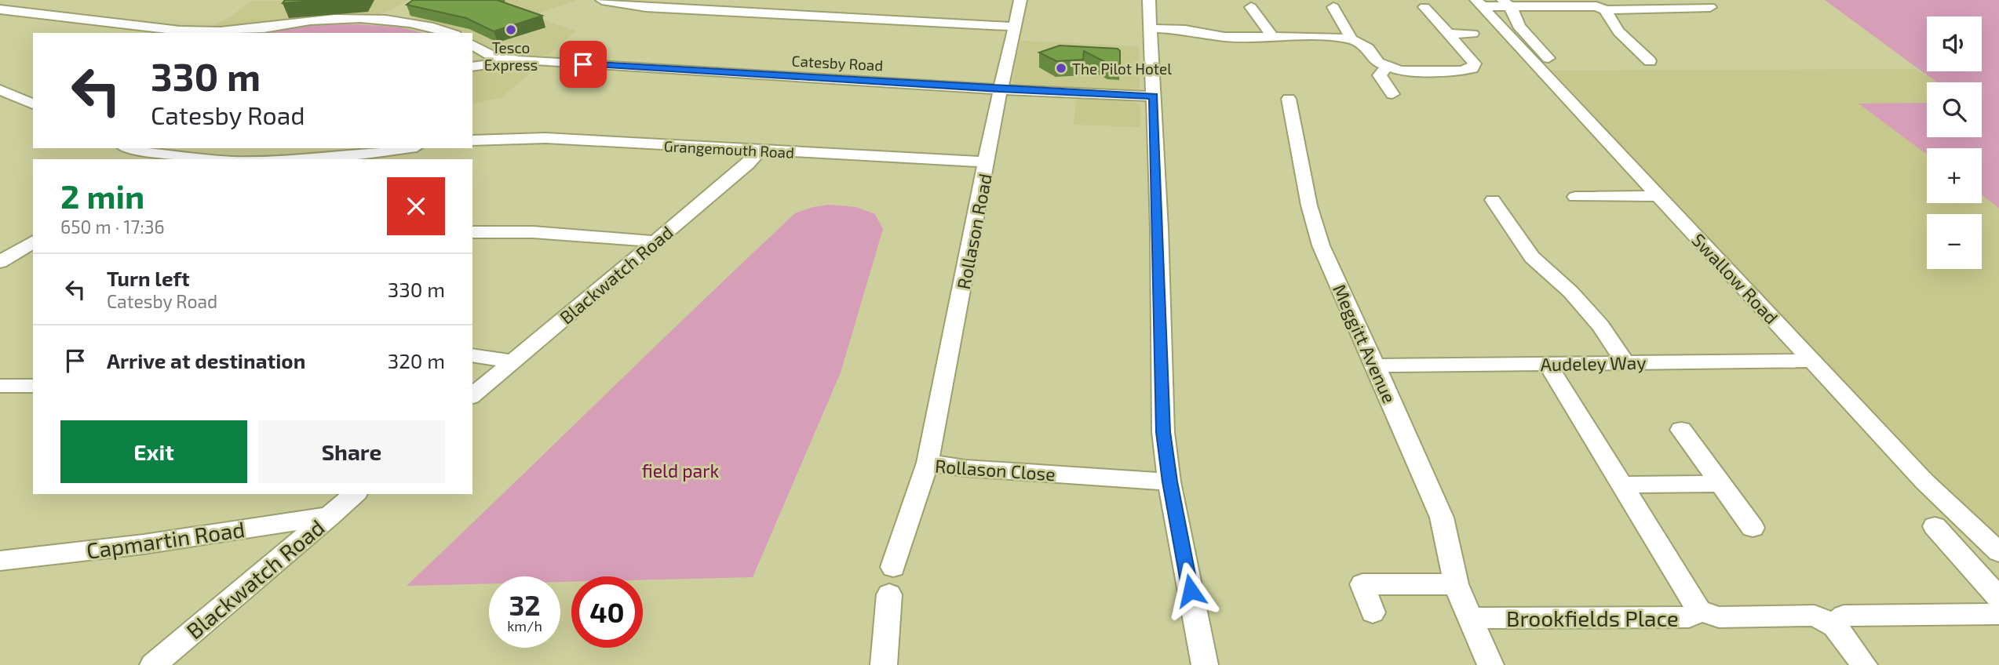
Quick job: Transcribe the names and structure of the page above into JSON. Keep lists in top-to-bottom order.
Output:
{
  "streets": {
    "street": [
      "Catesby Road",
      "Grangemouth Road",
      "Rollason Road",
      "Blackwatch Road",
      "Swallow Road",
      "Meggitt Avenue",
      "Audeley Way",
      "Rollason Close",
      "Capmartin Road",
      "Brookfields Place"
    ]
  },
  "crossings": [
    ["Catesby Road", "Rollason Road"],
    ["Grangemouth Road", "Rollason Road"],
    ["Grangemouth Road", "Blackwatch Road"],
    ["Rollason Road", "Rollason Close"],
    ["Blackwatch Road", "Capmartin Road"],
    ["Swallow Road", "Audeley Way"],
    ["Meggitt Avenue", "Audeley Way"],
    ["Meggitt Avenue", "Brookfields Place"]
  ],
  "parks": ["field park"],
  "places": ["Tesco Express", "The Pilot Hotel"],
  "page": {
    "map_buttons": ["+", "−"],
    "turn": ["330 m", "Catesby Road"],
    "heading": ["2 min", "650 m · 17:36"],
    "list": [
      {
        "name": "Turn left",
        "note": "Catesby Road",
        "value": "330 m"
      },
      {
        "name": "Arrive at destination",
        "value": "320 m"
      }
    ],
    "buttons": ["Exit", "Share"],
    "speed": "32 km/h",
    "limit": "40"
  }
}
